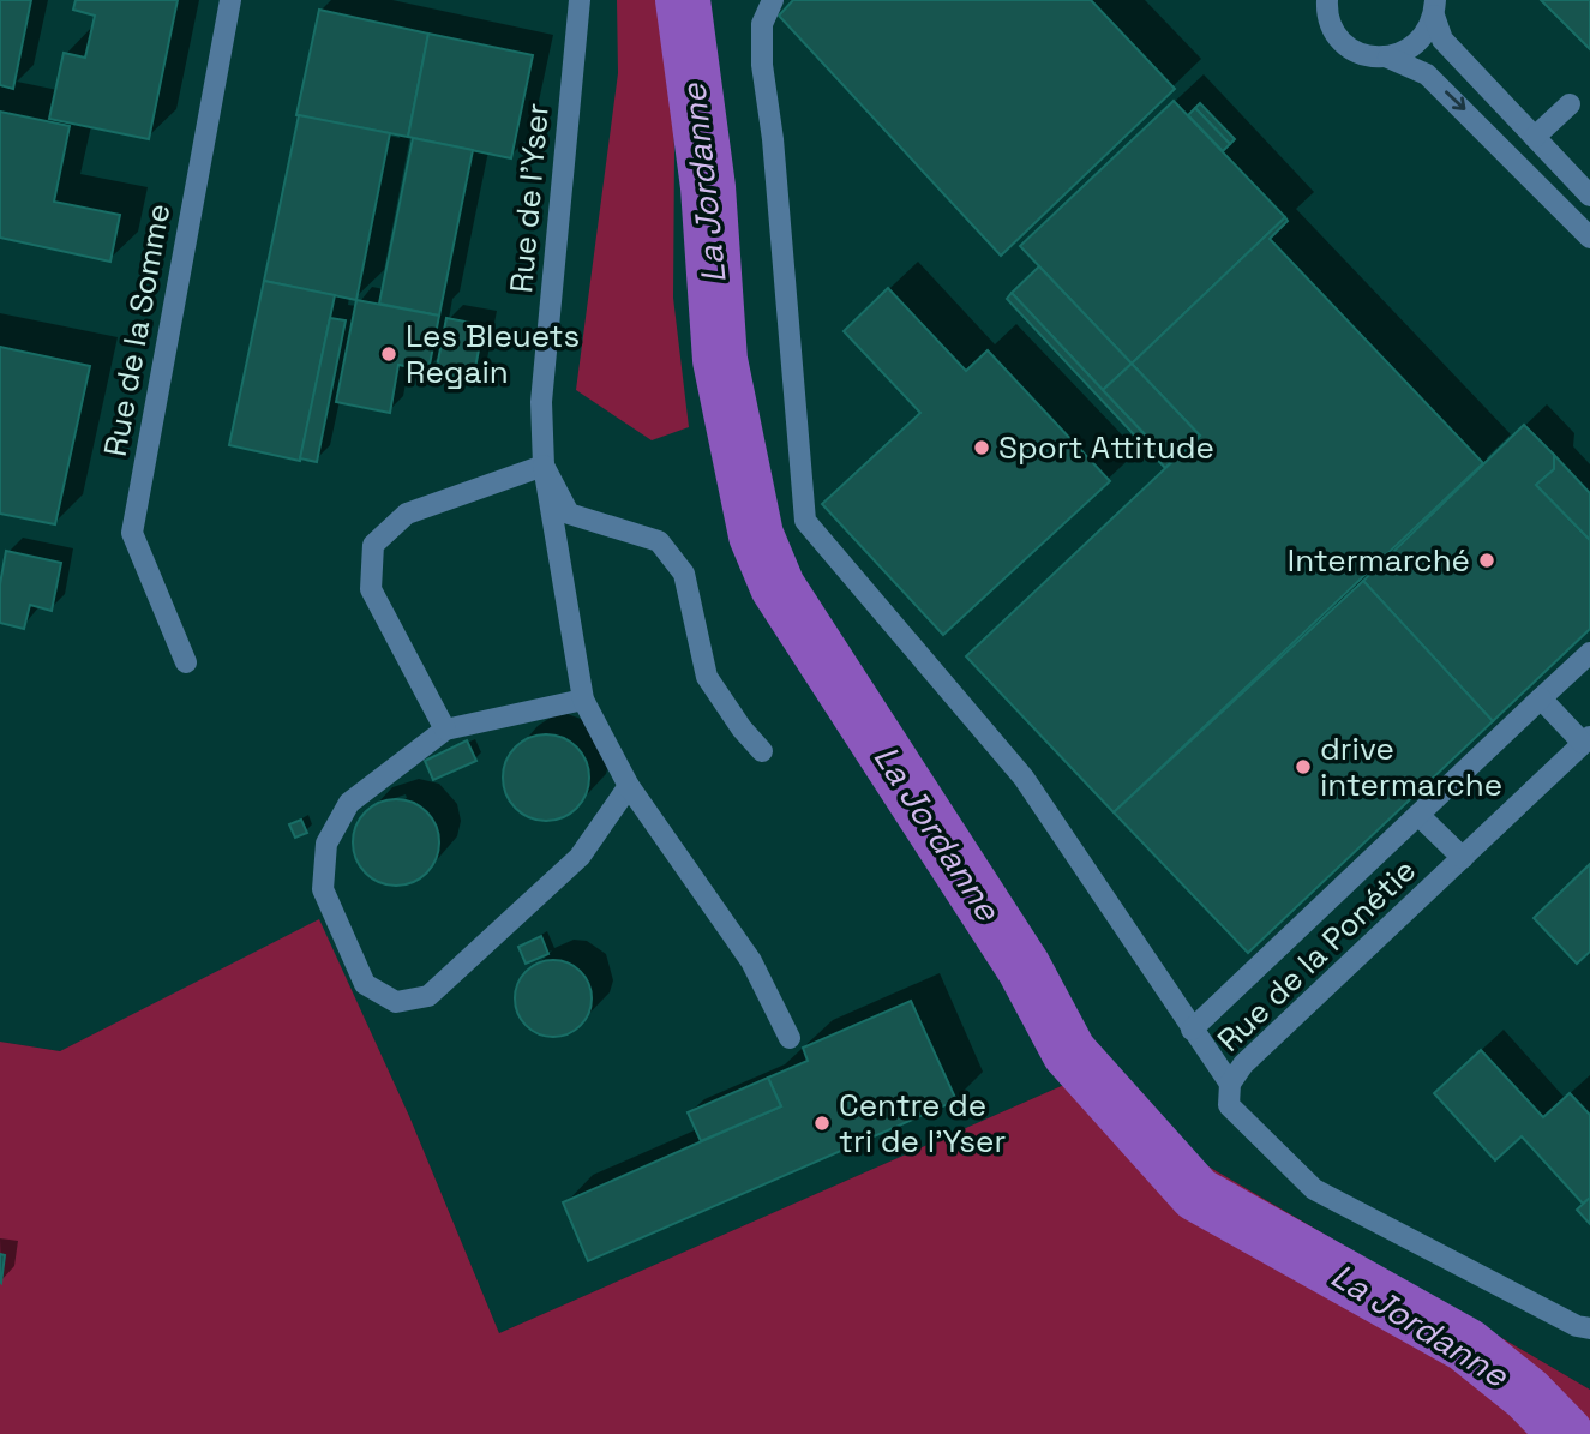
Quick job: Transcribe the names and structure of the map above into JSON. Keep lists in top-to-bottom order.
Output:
{
  "streets": {
    "street": ["Rue de l'Yser", "Rue de la Somme", "Rue de la Ponétie"]
  },
  "water": ["La Jordanne"],
  "places": [
    "Les Bleuets Regain",
    "Sport Attitude",
    "Intermarché",
    "drive intermarche",
    "Centre de tri de l'Yser"
  ]
}
